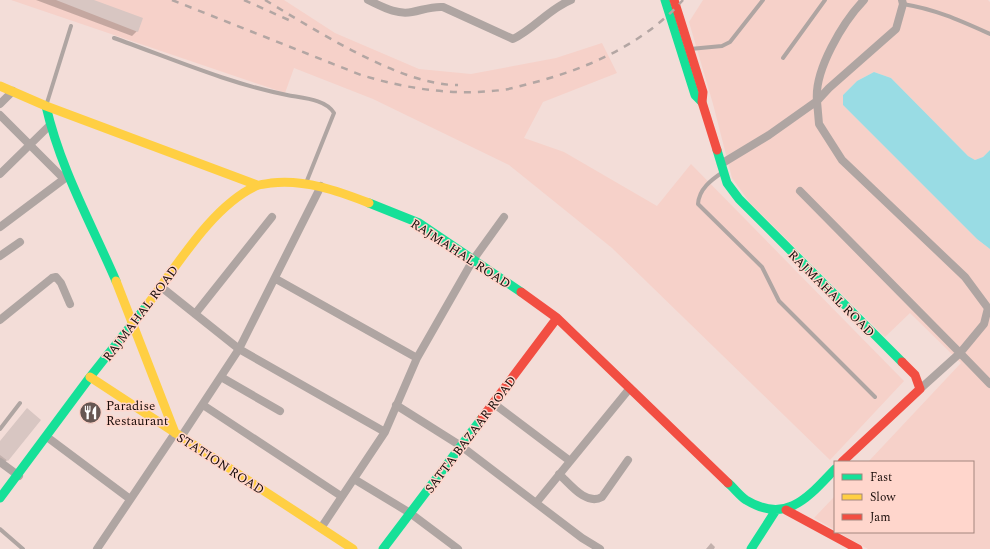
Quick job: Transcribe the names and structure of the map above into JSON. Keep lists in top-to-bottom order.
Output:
{
  "streets": {
    "main road": ["RAJMAHAL ROAD", "SATTA BAZAAR ROAD", "STATION ROAD"]
  },
  "crossings": [
    ["RAJMAHAL ROAD", "SATTA BAZAAR ROAD"],
    ["RAJMAHAL ROAD", "STATION ROAD"]
  ],
  "places": {
    "restaurant": ["Paradise Restaurant"]
  },
  "legend": ["Fast", "Slow", "Jam"]
}
